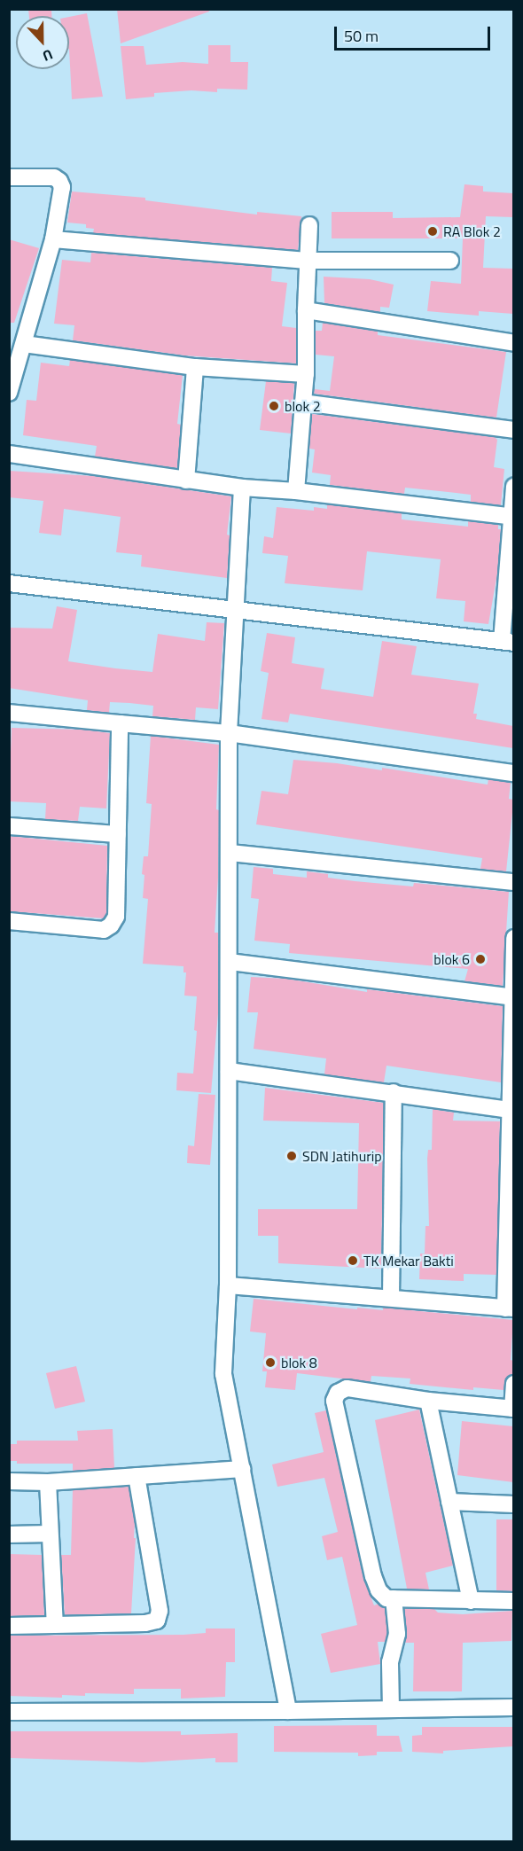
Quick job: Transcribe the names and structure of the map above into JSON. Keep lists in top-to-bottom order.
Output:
{
  "places": [
    "RA Blok 2",
    "blok 2",
    "blok 6",
    "SDN Jatihurip",
    "TK Mekar Bakti",
    "blok 8"
  ],
  "scale_bar": "50 m",
  "north": "bottom"
}
